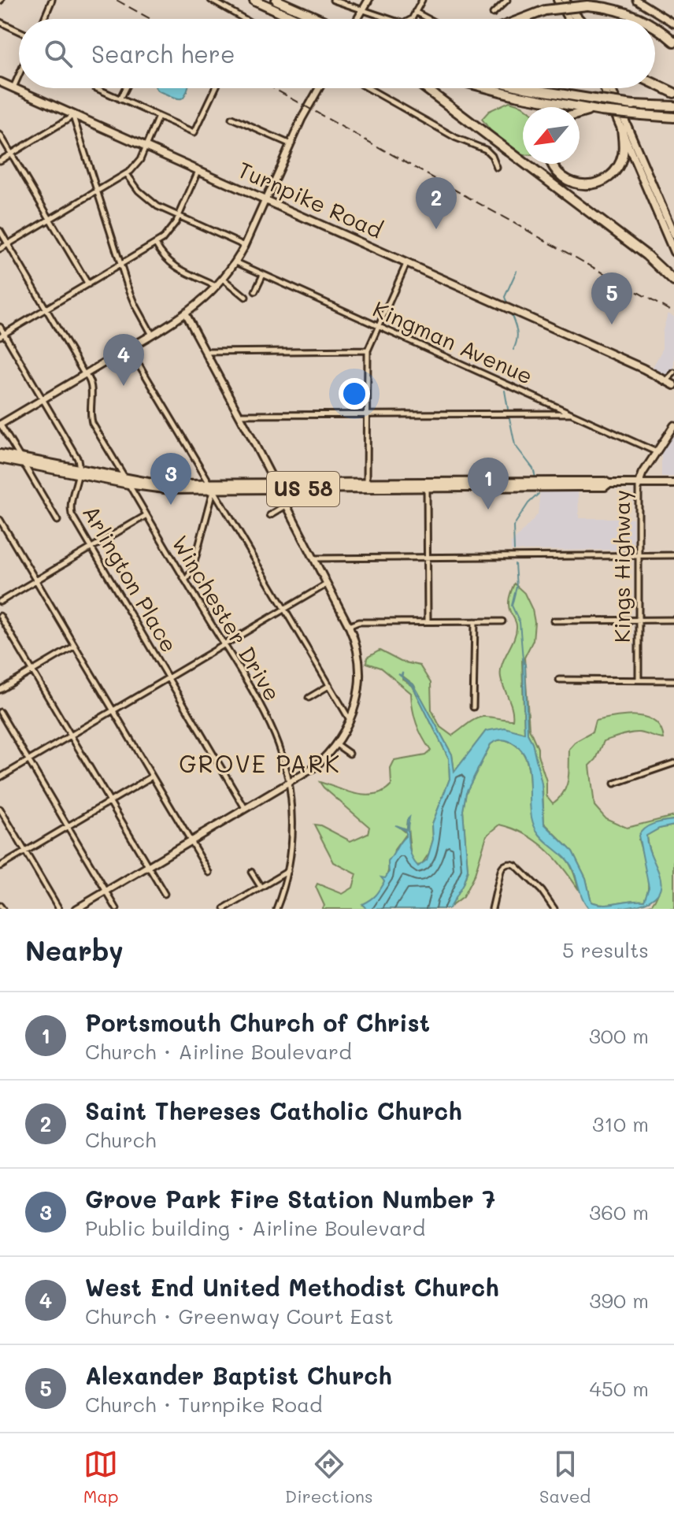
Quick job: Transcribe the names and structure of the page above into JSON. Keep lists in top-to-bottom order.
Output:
{
  "streets": {
    "main road": ["Turnpike Road", "US 58"],
    "street": [
      "Kingman Avenue",
      "Kings Highway",
      "Arlington Place",
      "Winchester Drive"
    ]
  },
  "crossings": [
    ["Kingman Avenue", "Kings Highway"],
    ["US 58", "Kings Highway"],
    ["US 58", "Arlington Place"],
    ["US 58", "Winchester Drive"]
  ],
  "districts": ["GROVE PARK"],
  "north": "bottom left",
  "page": {
    "search": "Search here",
    "pins": [
      "2",
      "5",
      "4",
      "3",
      "1"
    ],
    "heading": ["Nearby", "5 results"],
    "list": [
      {
        "mark": "1",
        "name": "Portsmouth Church of Christ",
        "note": "Church · Airline Boulevard",
        "value": "300 m"
      },
      {
        "mark": "2",
        "name": "Saint Thereses Catholic Church",
        "note": "Church",
        "value": "310 m"
      },
      {
        "mark": "3",
        "name": "Grove Park Fire Station Number 7",
        "note": "Public building · Airline Boulevard",
        "value": "360 m"
      },
      {
        "mark": "4",
        "name": "West End United Methodist Church",
        "note": "Church · Greenway Court East",
        "value": "390 m"
      },
      {
        "mark": "5",
        "name": "Alexander Baptist Church",
        "note": "Church · Turnpike Road",
        "value": "450 m"
      }
    ],
    "nav": ["Map", "Directions", "Saved"]
  }
}
